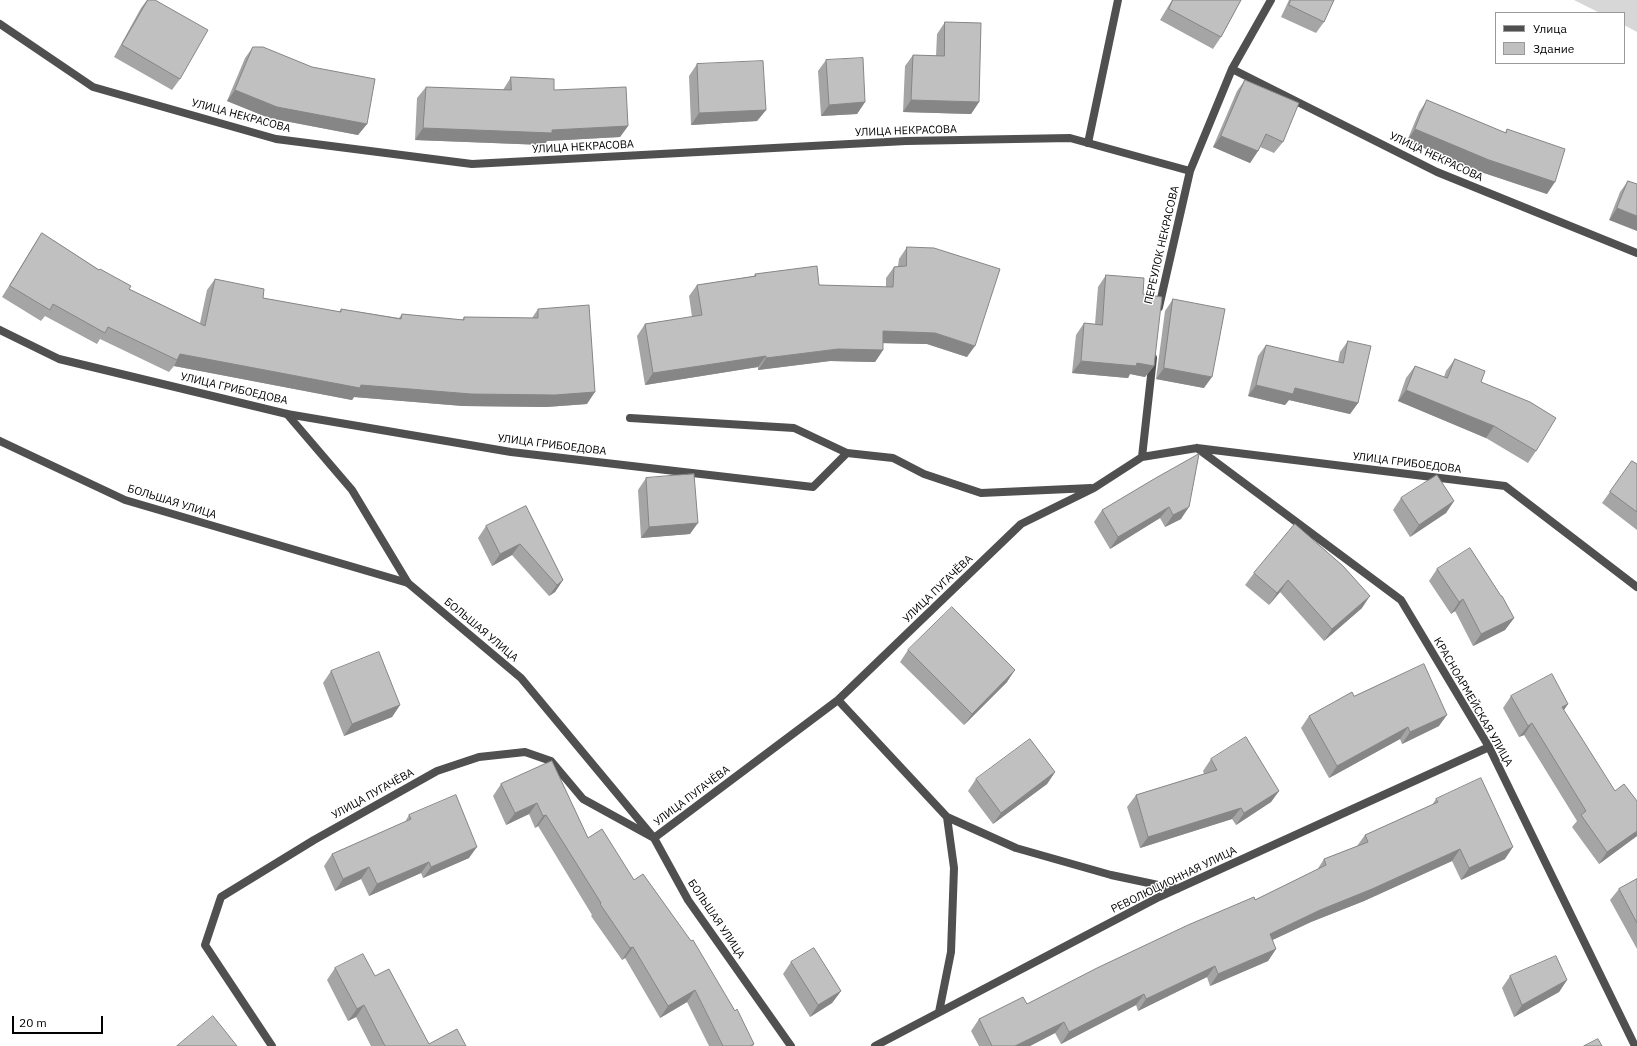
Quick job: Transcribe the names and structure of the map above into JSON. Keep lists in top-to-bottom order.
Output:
{
  "streets": {
    "street": [
      "УЛИЦА НЕКРАСОВА",
      "ПЕРЕУЛОК НЕКРАСОВА",
      "УЛИЦА ГРИБОЕДОВА",
      "БОЛЬШАЯ УЛИЦА",
      "УЛИЦА ПУГАЧЁВА",
      "КРАСНОАРМЕЙСКАЯ УЛИЦА",
      "РЕВОЛЮЦИОННАЯ УЛИЦА"
    ]
  },
  "crossings": [
    ["УЛИЦА НЕКРАСОВА", "ПЕРЕУЛОК НЕКРАСОВА"],
    ["УЛИЦА ГРИБОЕДОВА", "КРАСНОАРМЕЙСКАЯ УЛИЦА"],
    ["БОЛЬШАЯ УЛИЦА", "УЛИЦА ПУГАЧЁВА"],
    ["КРАСНОАРМЕЙСКАЯ УЛИЦА", "РЕВОЛЮЦИОННАЯ УЛИЦА"]
  ],
  "legend": ["Улица", "Здание"],
  "scale_bar": "20 m"
}
